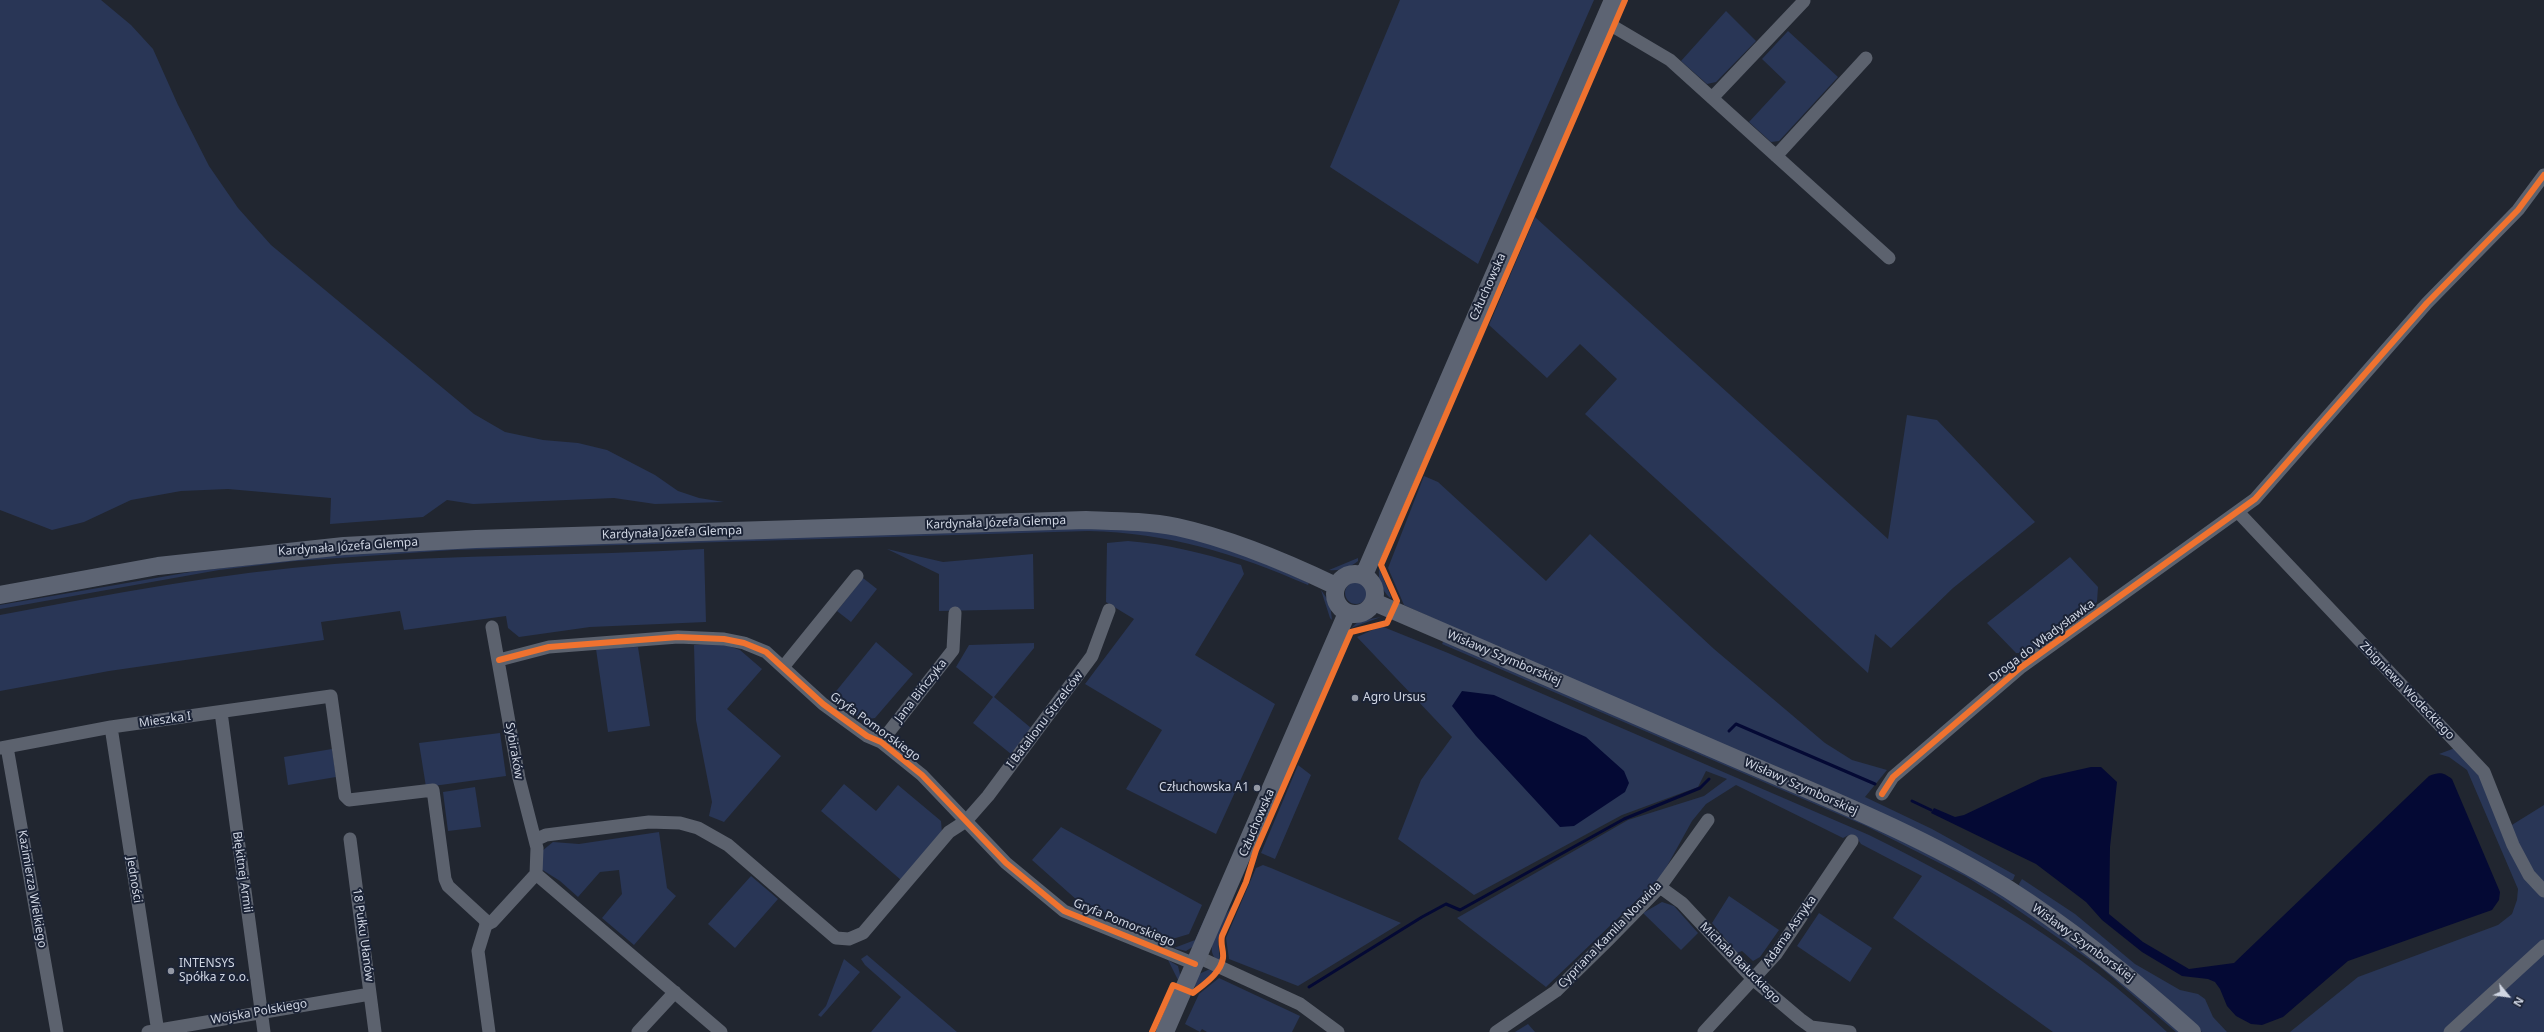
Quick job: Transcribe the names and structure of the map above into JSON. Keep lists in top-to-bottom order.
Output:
{
  "streets": {
    "main road": ["Człuchowska", "Kardynała Józefa Glempa", "Wisławy Szymborskiej"],
    "street": [
      "Droga do Władysławka",
      "Jana Bińczyka",
      "Zbigniewa Wodeckiego",
      "Mieszka I",
      "I Batalionu Strzelców",
      "Gryfa Pomorskiego",
      "Sybiraków",
      "Błękitnej Armii",
      "Jedności",
      "Kazimierza Wielkiego",
      "Adama Asnyka",
      "18 Pułku Ułanów",
      "Cypriana Kamila Norwida",
      "Michała Bałuckiego",
      "Wojska Polskiego"
    ]
  },
  "crossings": [
    ["Człuchowska", "Kardynała Józefa Glempa"],
    ["Człuchowska", "Wisławy Szymborskiej"],
    ["Człuchowska", "Gryfa Pomorskiego"],
    ["Kardynała Józefa Glempa", "Wisławy Szymborskiej"],
    ["Droga do Władysławka", "Zbigniewa Wodeckiego"],
    ["Jana Bińczyka", "Gryfa Pomorskiego"],
    ["Mieszka I", "Błękitnej Armii"],
    ["Mieszka I", "Jedności"],
    ["Mieszka I", "Kazimierza Wielkiego"],
    ["I Batalionu Strzelców", "Gryfa Pomorskiego"],
    ["I Batalionu Strzelców", "Sybiraków"],
    ["Gryfa Pomorskiego", "Sybiraków"],
    ["Błękitnej Armii", "Wojska Polskiego"],
    ["Jedności", "Wojska Polskiego"],
    ["Adama Asnyka", "Michała Bałuckiego"],
    ["18 Pułku Ułanów", "Wojska Polskiego"],
    ["Cypriana Kamila Norwida", "Michała Bałuckiego"]
  ],
  "places": ["Agro Ursus", "Człuchowska A1", "INTENSYS Spółka z o.o."],
  "north": "bottom right"
}
